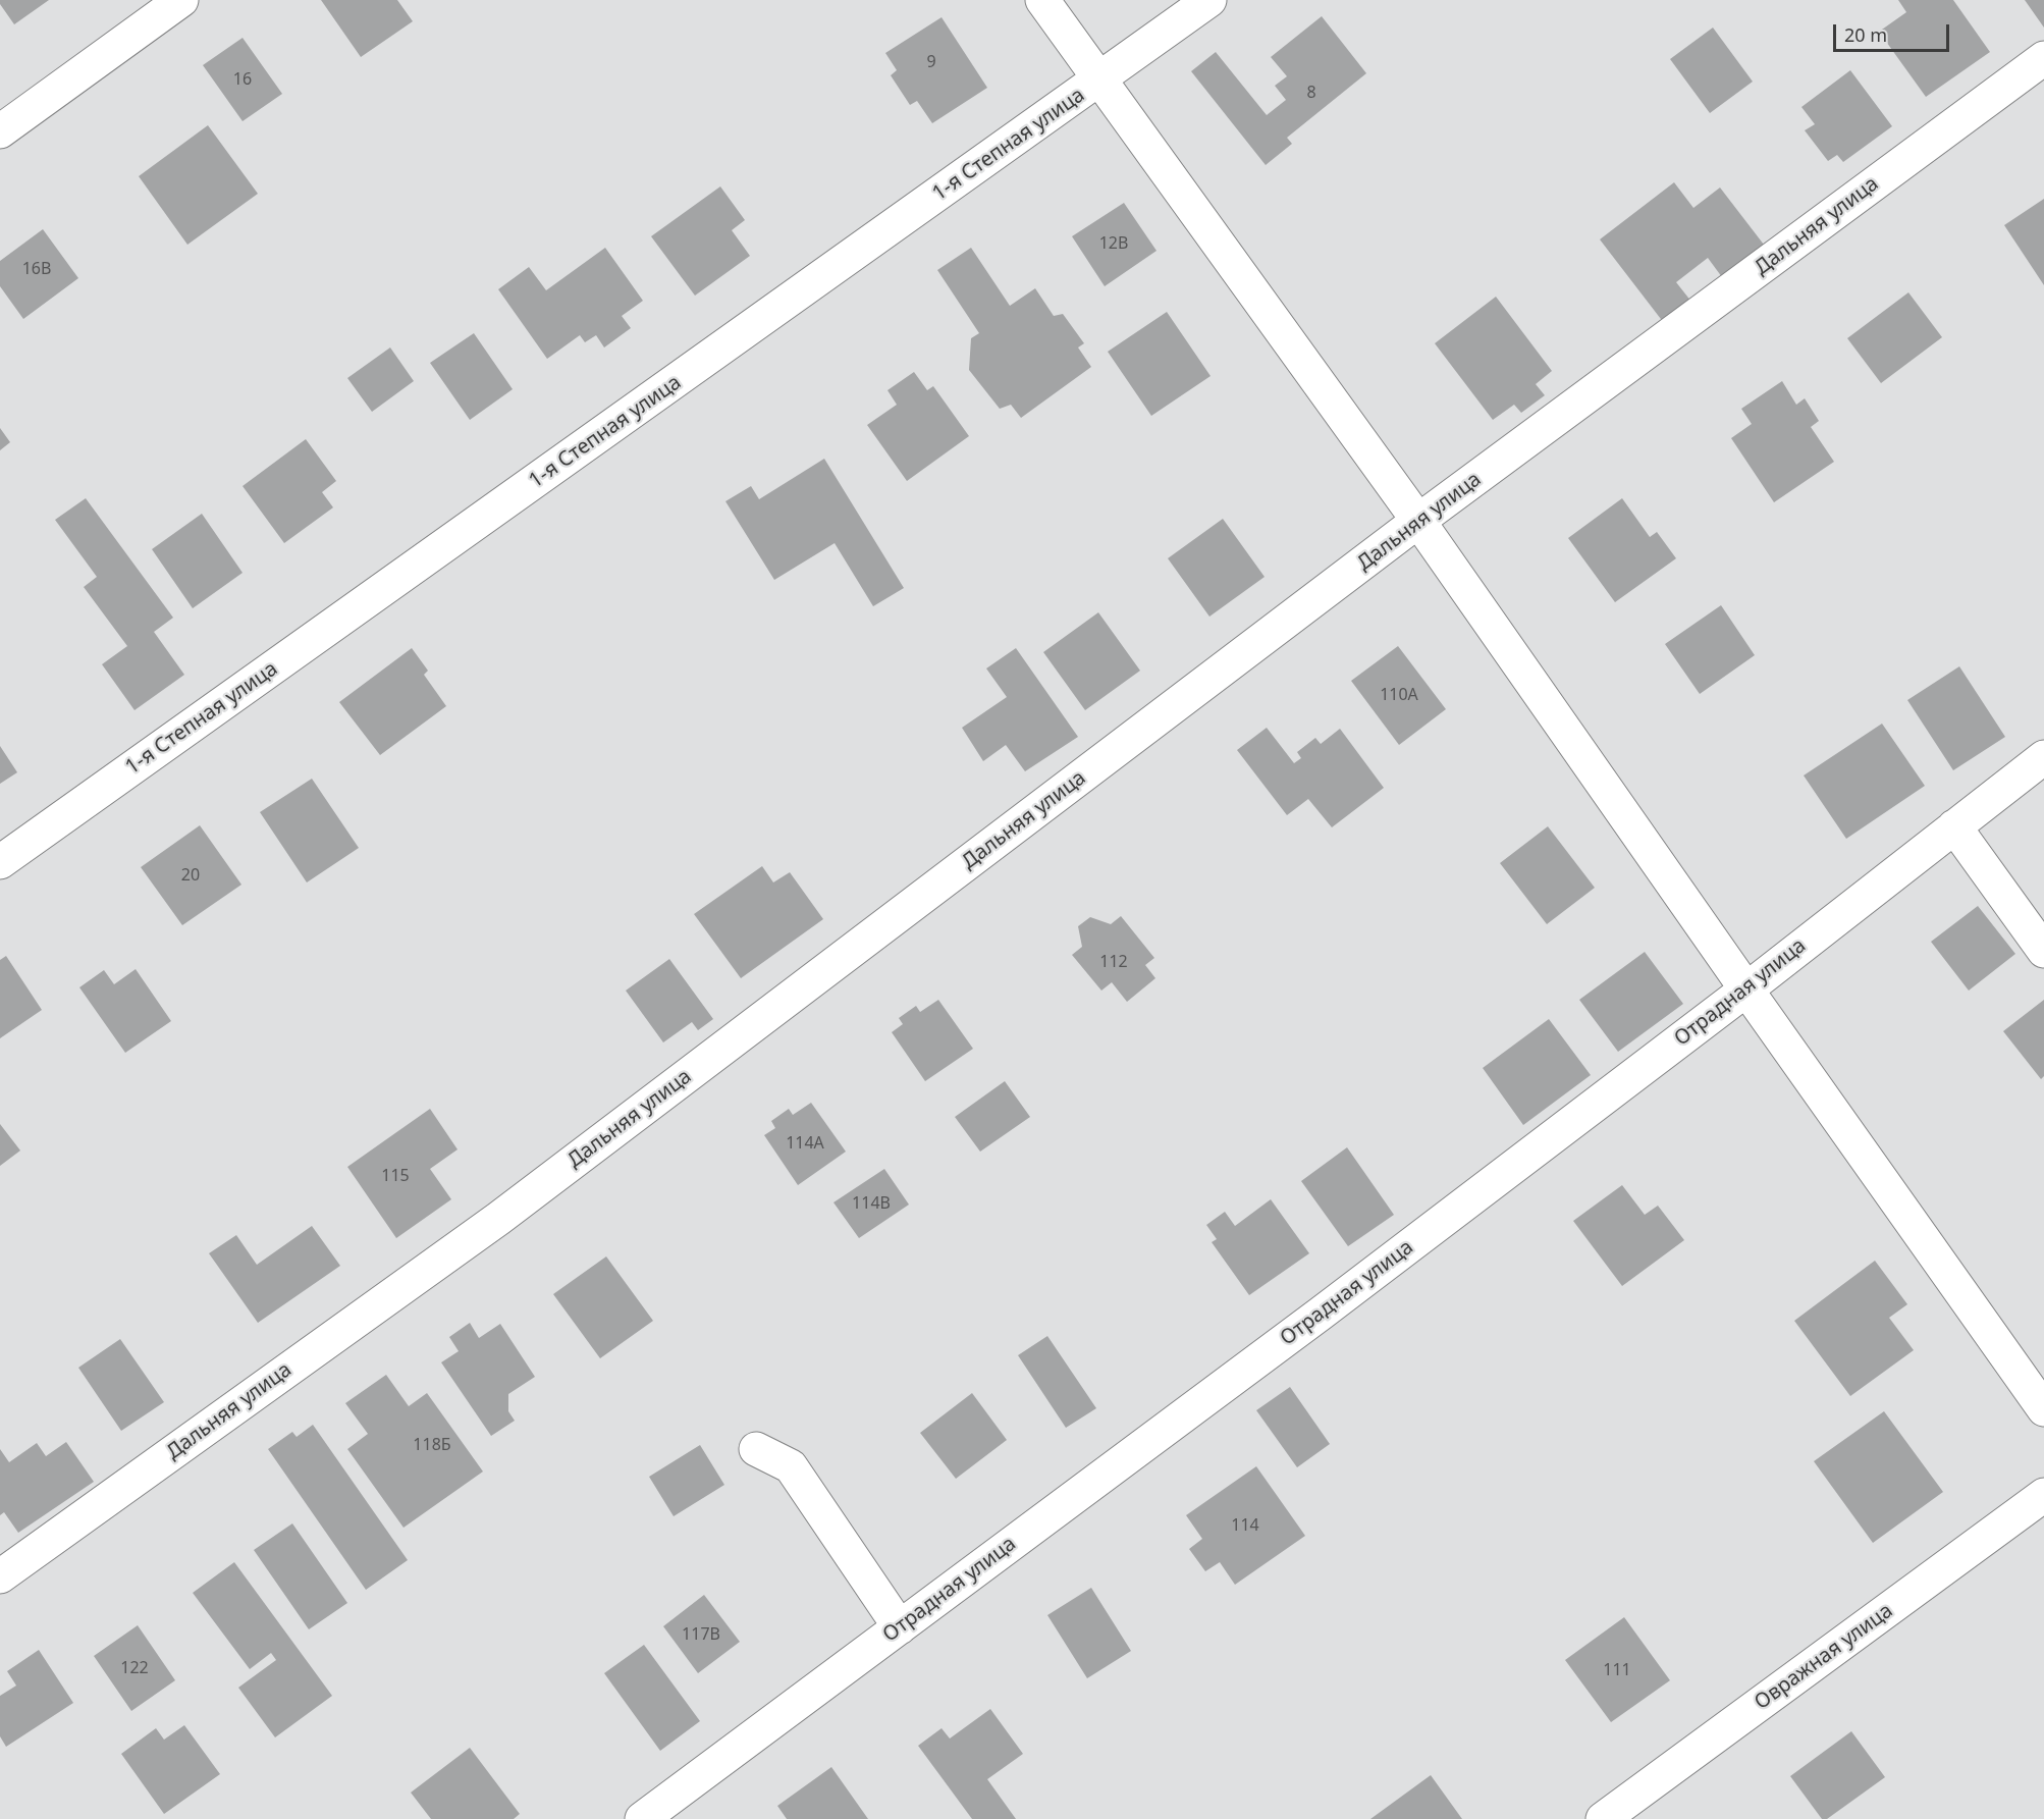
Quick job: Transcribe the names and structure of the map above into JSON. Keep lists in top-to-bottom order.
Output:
{
  "streets": {
    "street": [
      "1-я Степная улица",
      "Дальняя улица",
      "Отрадная улица",
      "Овражная улица"
    ]
  },
  "house_numbers": [
    "9",
    "16",
    "8",
    "12В",
    "16В",
    "110А",
    "20",
    "112",
    "114А",
    "115",
    "114В",
    "118Б",
    "114",
    "117В",
    "122",
    "111"
  ],
  "scale_bar": "20 m"
}
